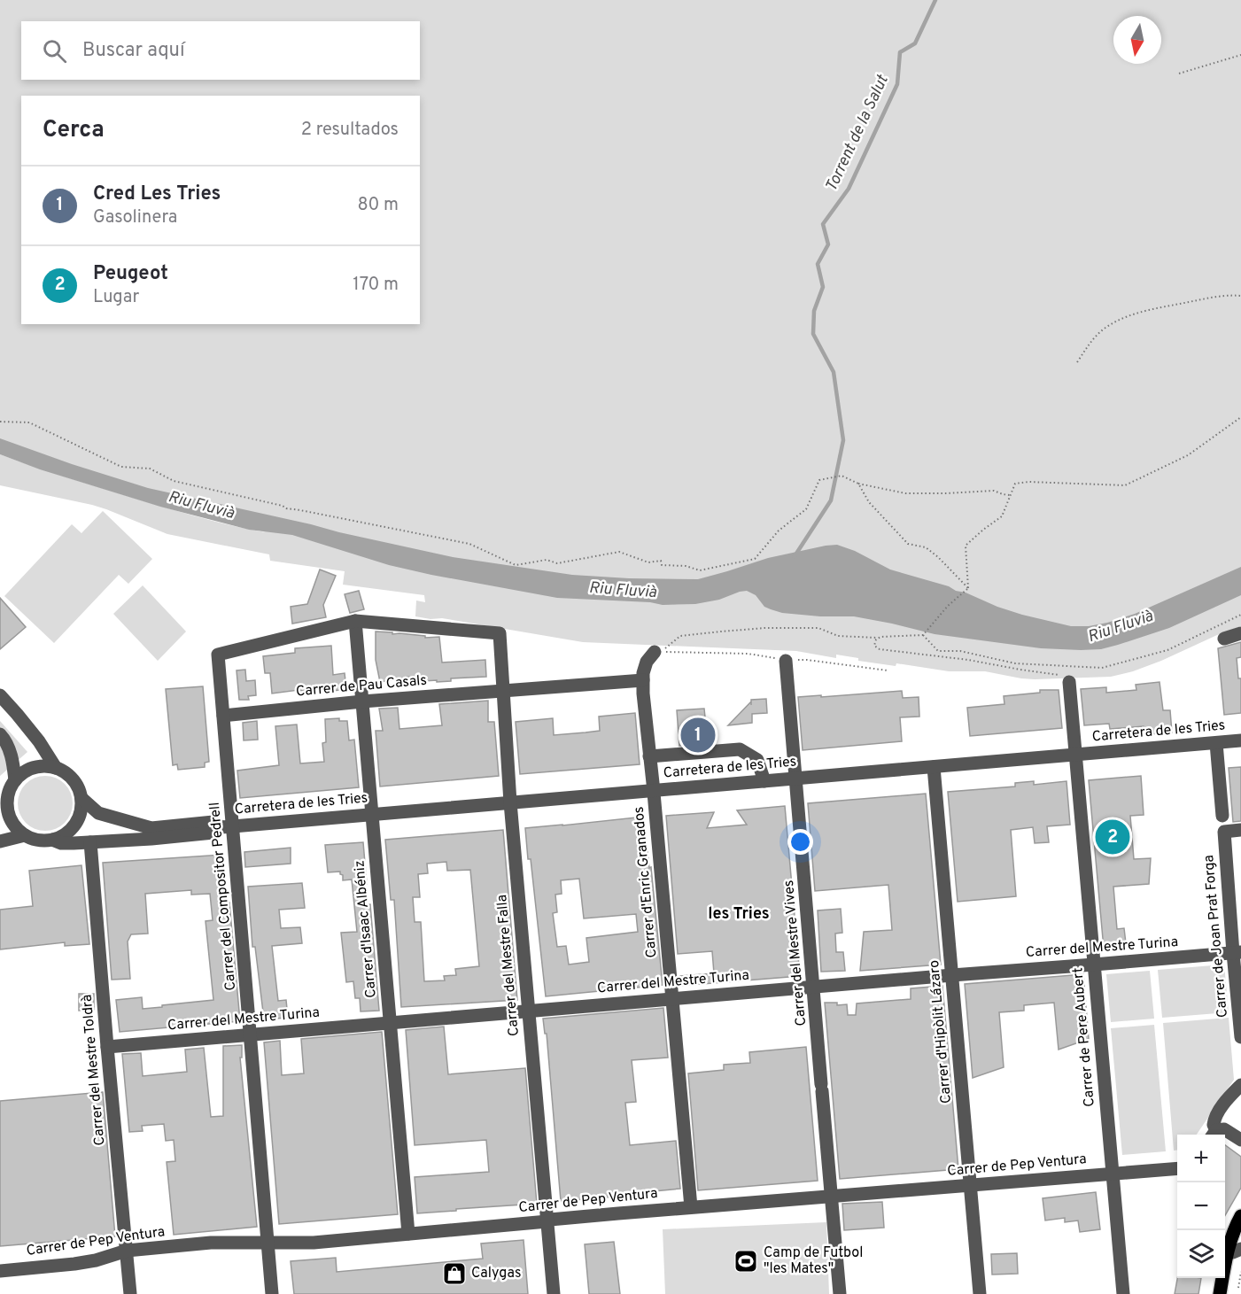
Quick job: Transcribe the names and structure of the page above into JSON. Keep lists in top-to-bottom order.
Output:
{
  "streets": {
    "street": [
      "Carrer de Pau Casals",
      "Carretera de les Tries",
      "Carrer d'Enric Granados",
      "Carrer del Compositor Pedrell",
      "Carrer d'Isaac Albéniz",
      "Carrer de Joan Prat Forga",
      "Carrer del Mestre Turina",
      "Carrer del Mestre Vives",
      "Carrer del Mestre Falla",
      "Carrer d'Hipòlit Lázaro",
      "Carrer de Pere Aubert",
      "Carrer del Mestre Toldrà",
      "Carrer de Pep Ventura"
    ]
  },
  "crossings": [
    ["Carrer de Pau Casals", "Carrer d'Enric Granados"],
    ["Carrer de Pau Casals", "Carrer del Compositor Pedrell"],
    ["Carrer de Pau Casals", "Carrer d'Isaac Albéniz"],
    ["Carrer de Pau Casals", "Carrer del Mestre Falla"],
    ["Carretera de les Tries", "Carrer d'Enric Granados"],
    ["Carretera de les Tries", "Carrer del Compositor Pedrell"],
    ["Carretera de les Tries", "Carrer d'Isaac Albéniz"],
    ["Carretera de les Tries", "Carrer del Mestre Vives"],
    ["Carretera de les Tries", "Carrer del Mestre Falla"],
    ["Carretera de les Tries", "Carrer d'Hipòlit Lázaro"],
    ["Carretera de les Tries", "Carrer de Pere Aubert"],
    ["Carretera de les Tries", "Carrer del Mestre Toldrà"],
    ["Carrer d'Enric Granados", "Carrer del Mestre Turina"],
    ["Carrer d'Enric Granados", "Carrer de Pep Ventura"],
    ["Carrer del Compositor Pedrell", "Carrer d'Isaac Albéniz"],
    ["Carrer del Compositor Pedrell", "Carrer del Mestre Turina"],
    ["Carrer del Compositor Pedrell", "Carrer del Mestre Falla"],
    ["Carrer del Compositor Pedrell", "Carrer de Pep Ventura"],
    ["Carrer d'Isaac Albéniz", "Carrer del Mestre Turina"],
    ["Carrer d'Isaac Albéniz", "Carrer del Mestre Falla"],
    ["Carrer d'Isaac Albéniz", "Carrer de Pep Ventura"],
    ["Carrer de Joan Prat Forga", "Carrer del Mestre Turina"],
    ["Carrer del Mestre Turina", "Carrer del Mestre Vives"],
    ["Carrer del Mestre Turina", "Carrer del Mestre Falla"],
    ["Carrer del Mestre Turina", "Carrer d'Hipòlit Lázaro"],
    ["Carrer del Mestre Turina", "Carrer de Pere Aubert"],
    ["Carrer del Mestre Turina", "Carrer del Mestre Toldrà"],
    ["Carrer del Mestre Vives", "Carrer de Pep Ventura"],
    ["Carrer del Mestre Falla", "Carrer de Pep Ventura"],
    ["Carrer d'Hipòlit Lázaro", "Carrer de Pep Ventura"],
    ["Carrer de Pere Aubert", "Carrer de Pep Ventura"],
    ["Carrer del Mestre Toldrà", "Carrer de Pep Ventura"]
  ],
  "districts": ["les Tries"],
  "water": ["Torrent de la Salut", "Riu Fluvià"],
  "places": {
    "sports": ["Camp de Futbol \"les Mates\""],
    "shop": ["Calygas"]
  },
  "north": "bottom",
  "page": {
    "search": "Buscar aquí",
    "heading": ["Cerca", "2 resultados"],
    "list": [
      {
        "mark": "1",
        "name": "Cred Les Tries",
        "note": "Gasolinera",
        "value": "80 m"
      },
      {
        "mark": "2",
        "name": "Peugeot",
        "note": "Lugar",
        "value": "170 m"
      }
    ],
    "pins": ["1", "2"],
    "map_buttons": ["+", "−"]
  }
}
